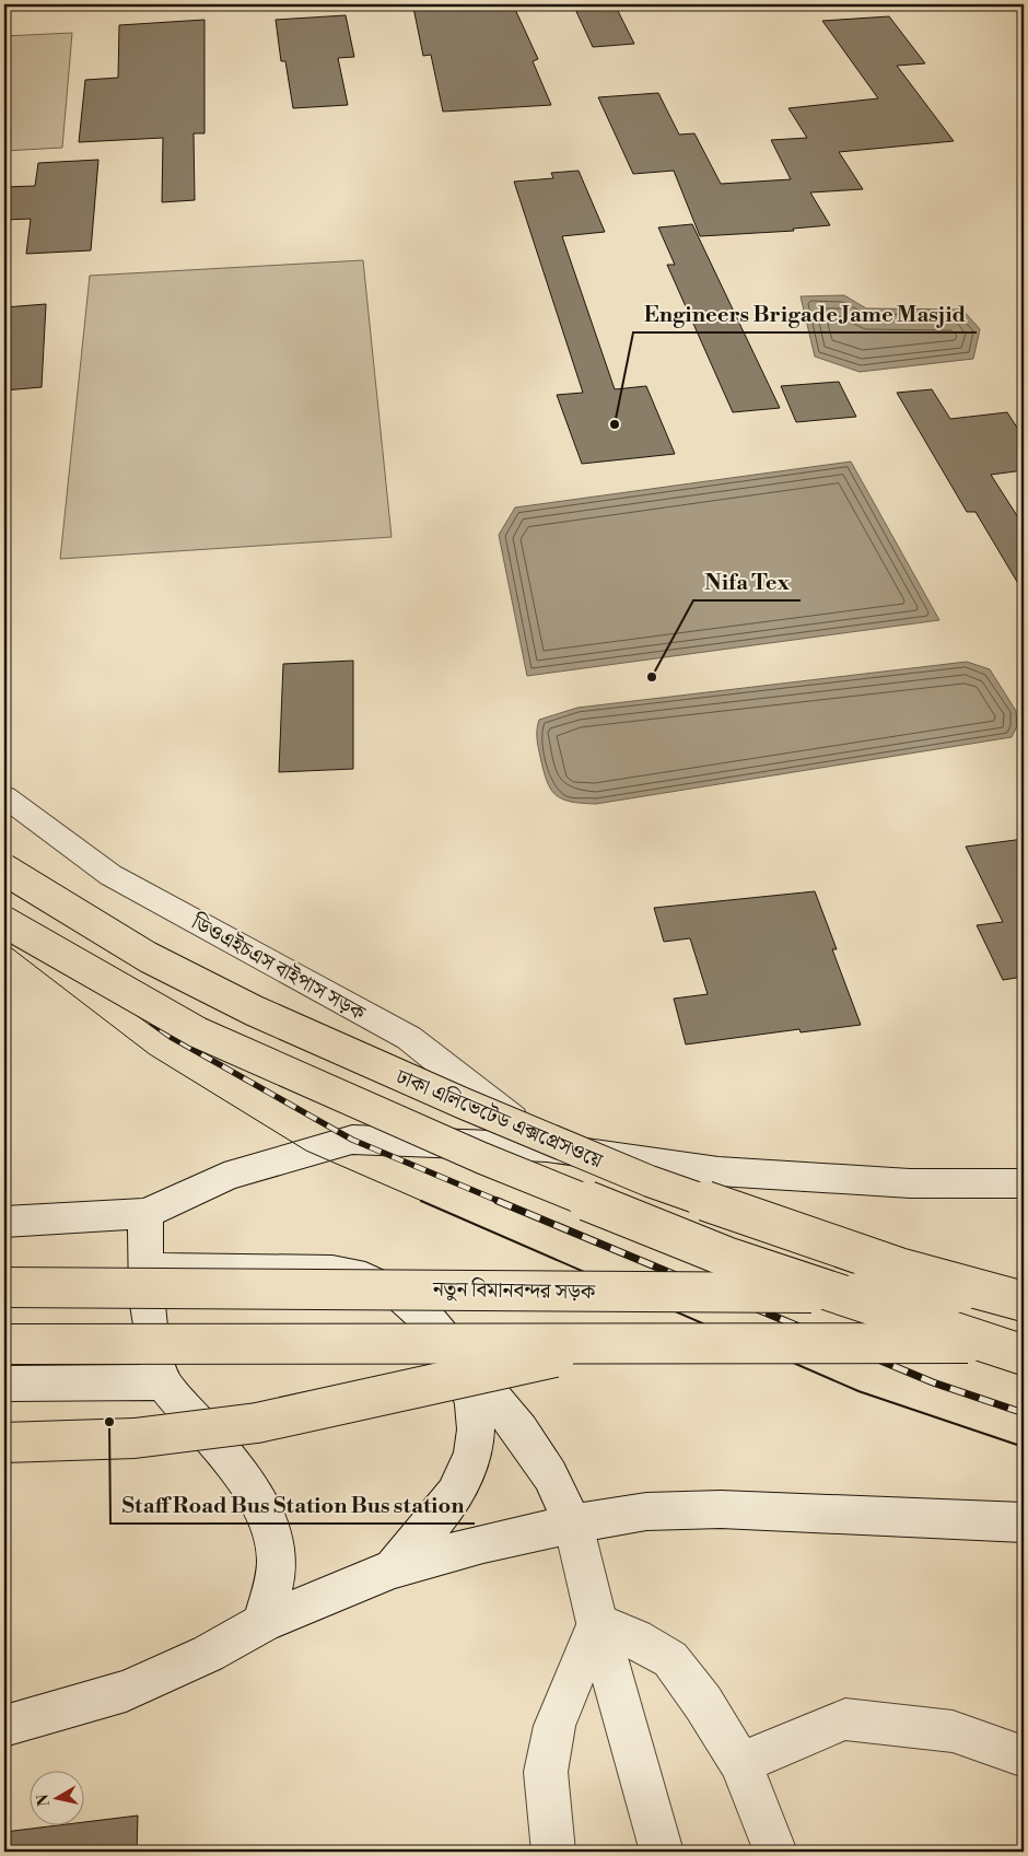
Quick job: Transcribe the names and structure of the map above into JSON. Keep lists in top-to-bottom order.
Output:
{
  "streets": {
    "highway": ["ঢাকা এলিভেটেড এক্সপ্রেসওয়ে", "নতুন বিমানবন্দর সড়ক"],
    "main road": ["ডিওএইচএস বাইপাস সড়ক"]
  },
  "places": ["Engineers Brigade Jame Masjid", "Nifa Tex", "Staff Road Bus Station Bus station"],
  "north": "left"
}
